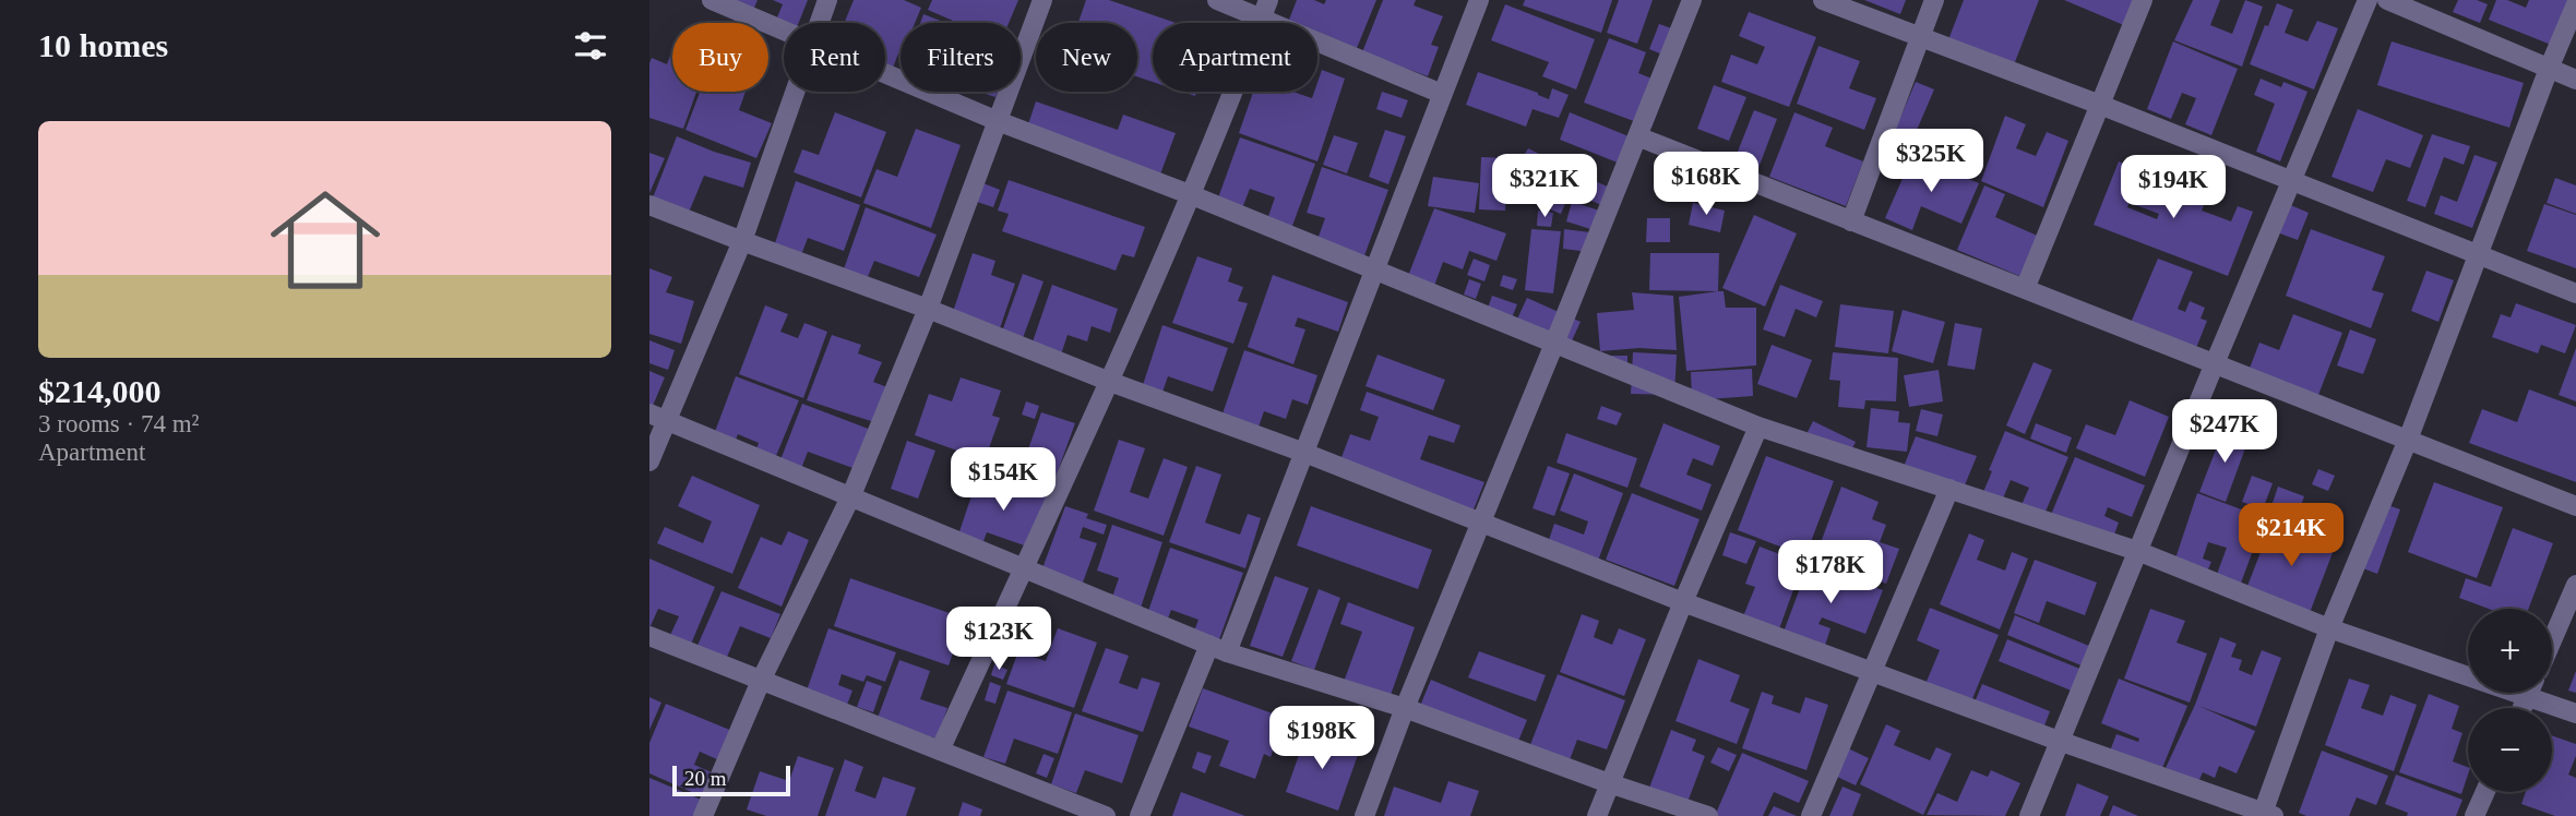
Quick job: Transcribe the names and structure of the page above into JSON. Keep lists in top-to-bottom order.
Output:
{
  "scale_bar": "20 m",
  "page": {
    "heading": "10 homes",
    "chip": [
      "Buy",
      "Rent",
      "Filters",
      "New",
      "Apartment"
    ],
    "list": [
      {
        "name": "$214,000",
        "note": "3 rooms · 74 m² · Apartment"
      }
    ],
    "price": [
      "$325K",
      "$168K",
      "$321K",
      "$194K",
      "$247K",
      "$154K",
      "$214K",
      "$178K",
      "$123K",
      "$198K"
    ],
    "map_buttons": ["+", "−"],
    "scale": "20 m"
  }
}
